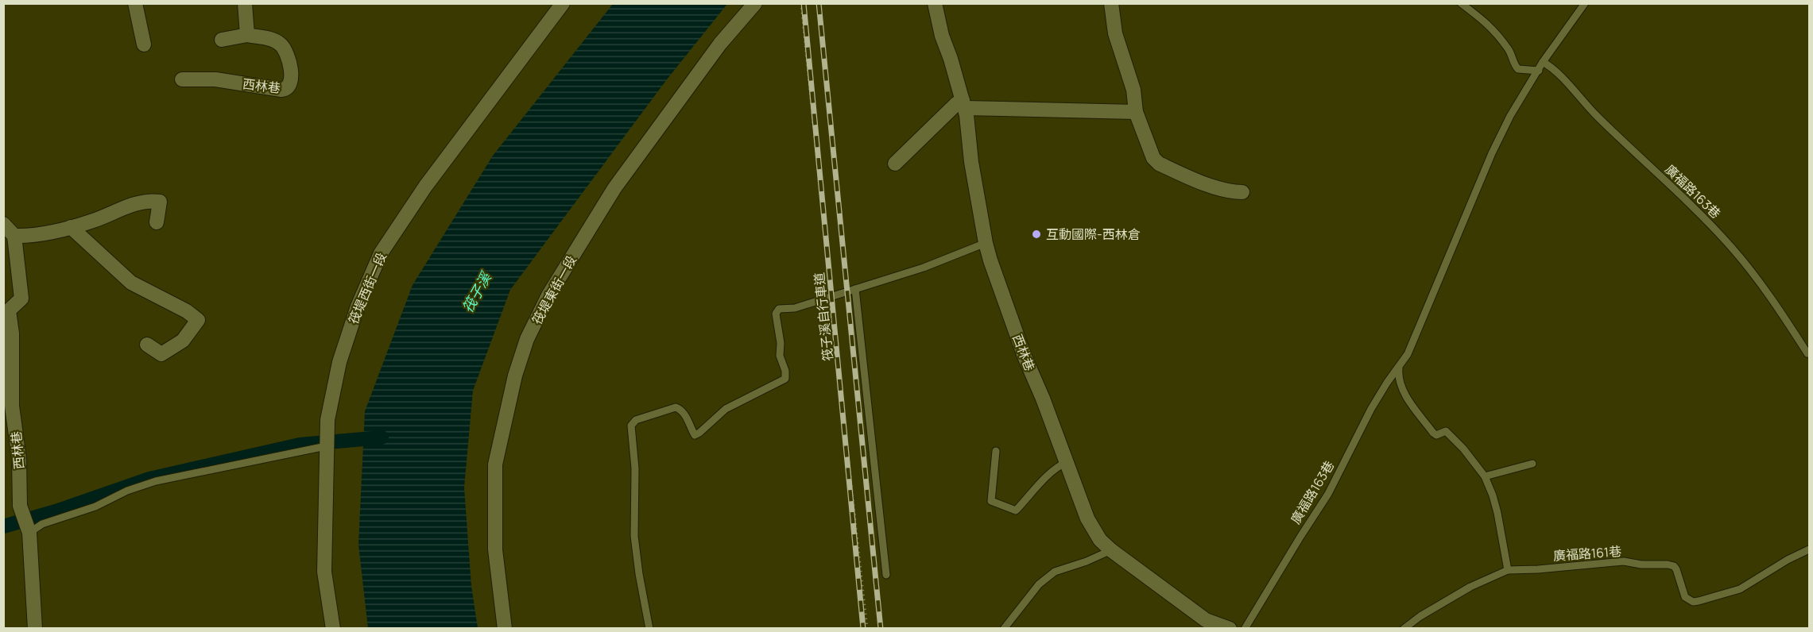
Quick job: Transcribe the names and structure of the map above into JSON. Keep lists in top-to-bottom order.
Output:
{
  "streets": {
    "street": ["西林巷", "筏堤西街一段", "筏堤東街一段"],
    "lane": ["廣福路163巷", "廣福路161巷"],
    "path": ["筏子溪自行車道"]
  },
  "water": ["筏子溪"],
  "places": ["互動國際-西林倉"]
}
